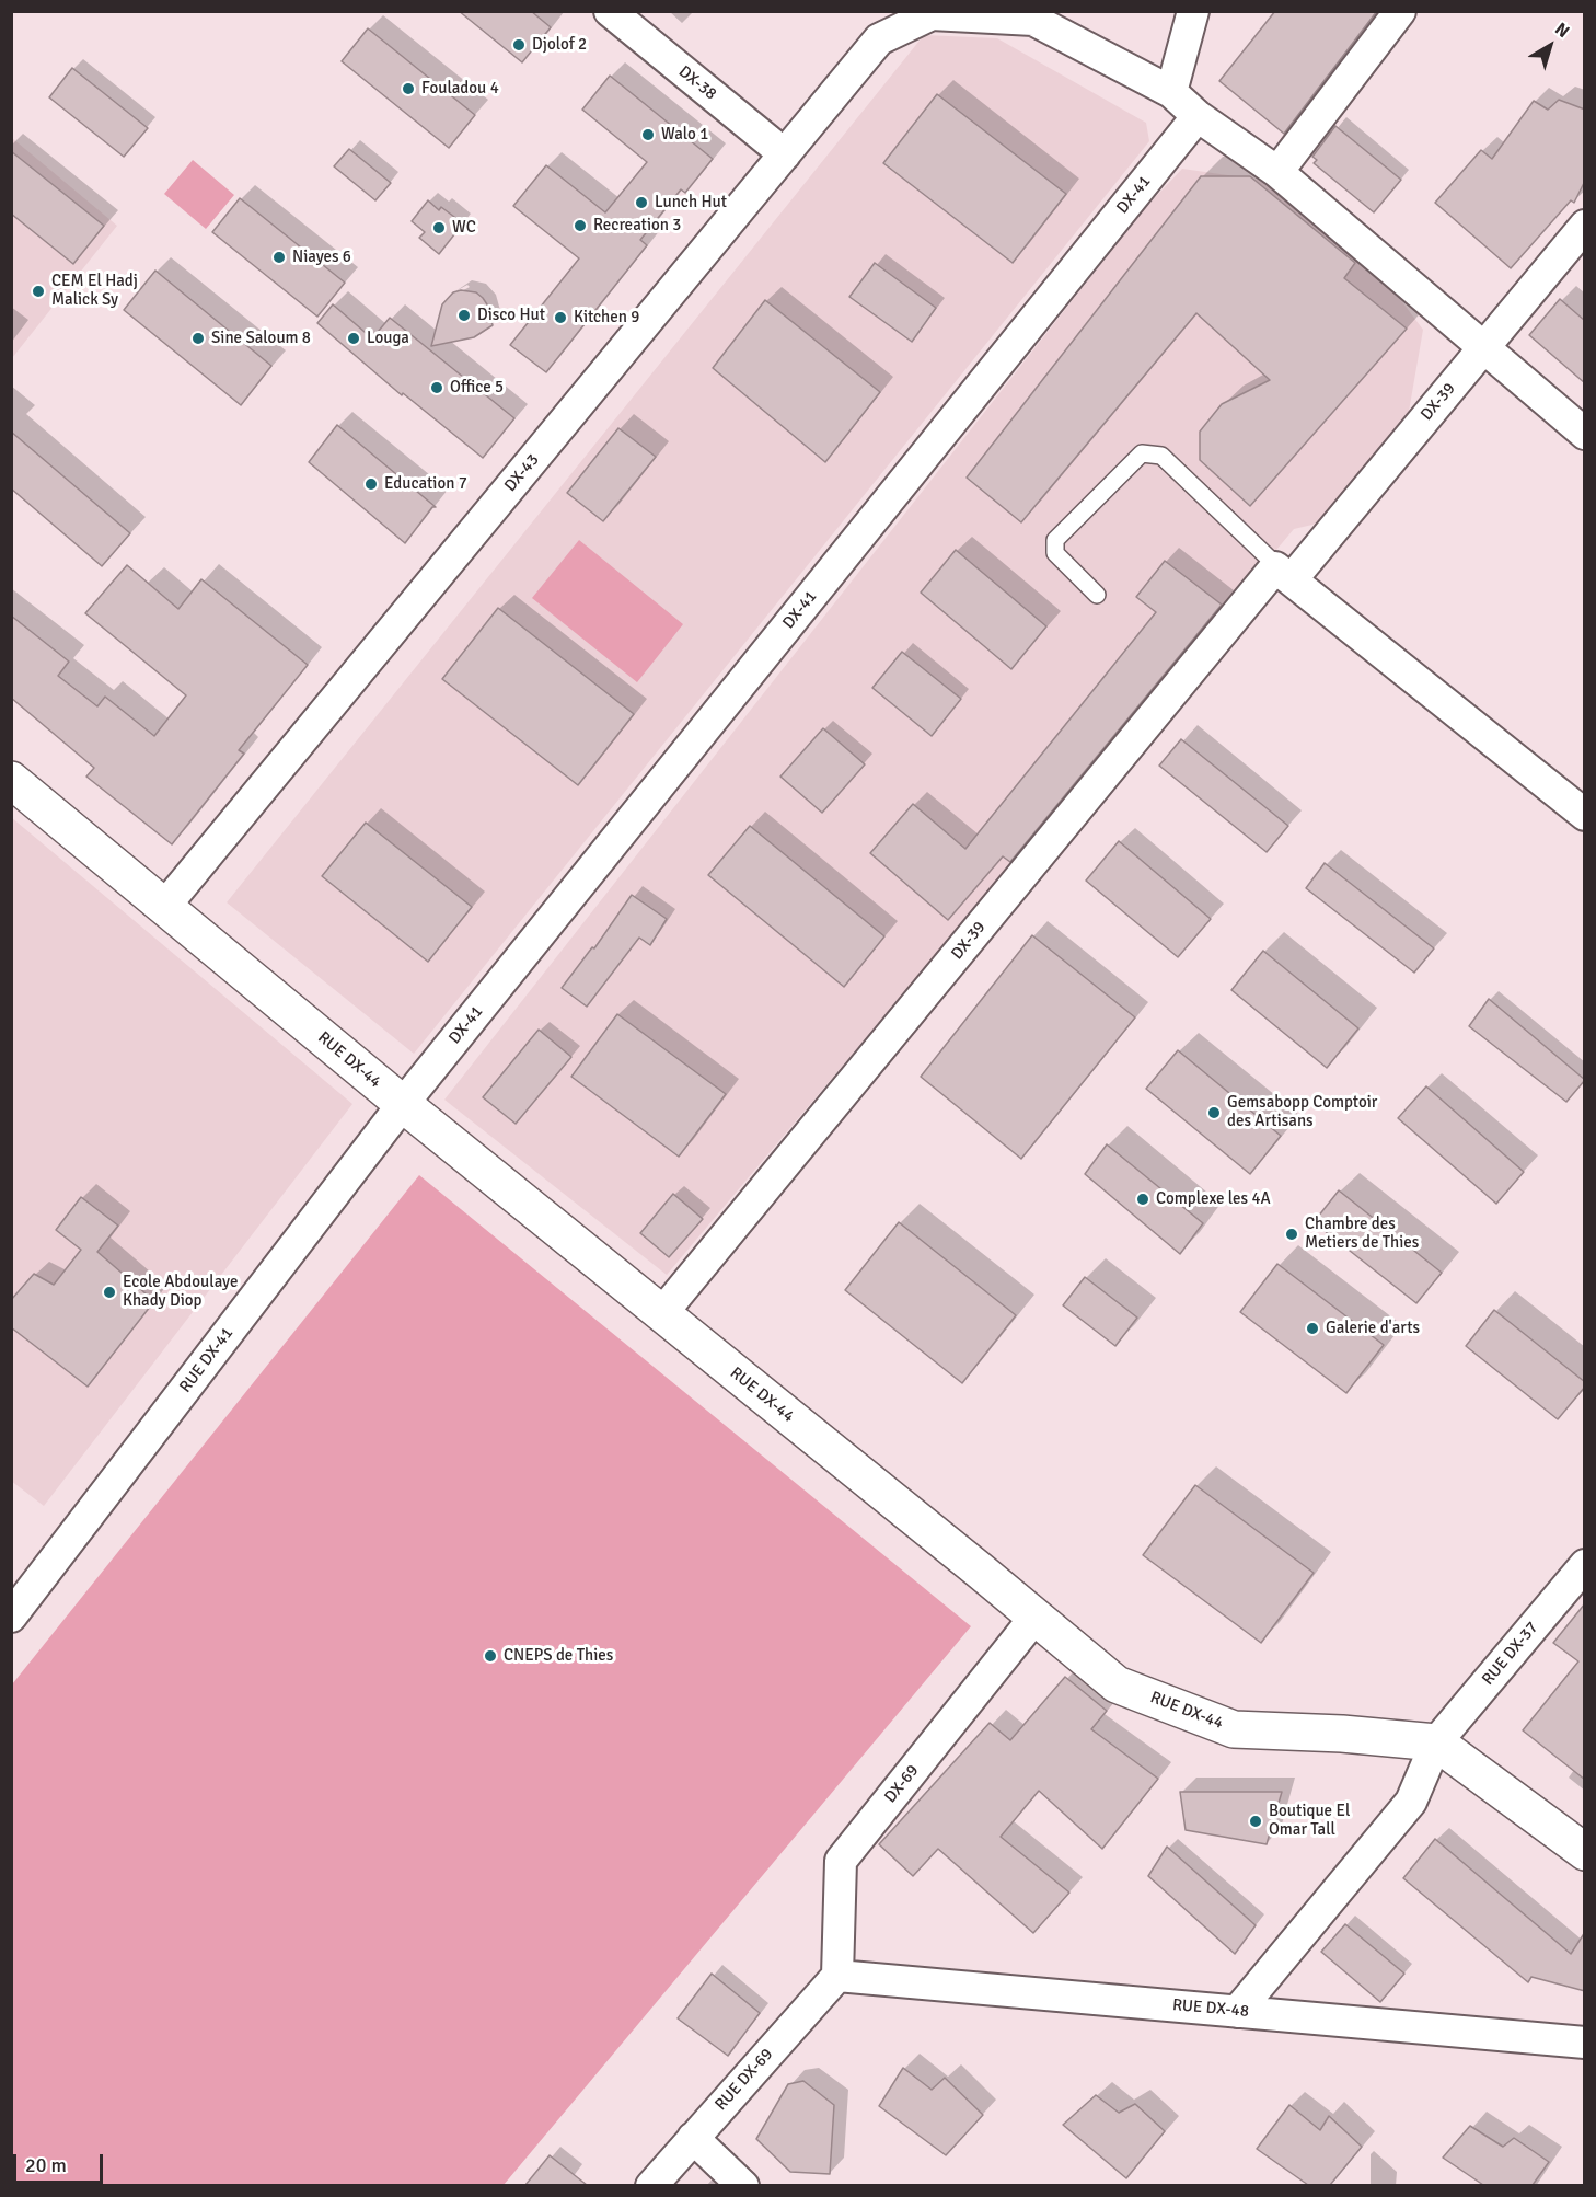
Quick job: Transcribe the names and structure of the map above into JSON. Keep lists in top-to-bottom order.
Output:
{
  "streets": {
    "street": [
      "DX-38",
      "DX-41",
      "DX-39",
      "DX-43",
      "RUE DX-44",
      "RUE DX-41",
      "RUE DX-37",
      "DX-69",
      "RUE DX-48",
      "RUE DX-69"
    ]
  },
  "crossings": [
    ["DX-38", "DX-43"],
    ["DX-41", "RUE DX-44"],
    ["DX-41", "RUE DX-41"],
    ["DX-39", "RUE DX-44"],
    ["DX-43", "RUE DX-44"],
    ["RUE DX-44", "RUE DX-41"],
    ["RUE DX-44", "RUE DX-37"],
    ["RUE DX-44", "DX-69"],
    ["RUE DX-37", "RUE DX-48"],
    ["DX-69", "RUE DX-48"],
    ["DX-69", "RUE DX-69"],
    ["RUE DX-48", "RUE DX-69"]
  ],
  "places": [
    "Djolof 2",
    "Fouladou 4",
    "Walo 1",
    "Lunch Hut",
    "Recreation 3",
    "WC",
    "Niayes 6",
    "CEM El Hadj Malick Sy",
    "Disco Hut",
    "Kitchen 9",
    "Sine Saloum 8",
    "Louga",
    "Office 5",
    "Education 7",
    "Gemsabopp Comptoir des Artisans",
    "Complexe les 4A",
    "Chambre des Metiers de Thies",
    "Ecole Abdoulaye Khady Diop",
    "Galerie d'arts",
    "CNEPS de Thies",
    "Boutique El Omar Tall"
  ],
  "scale_bar": "20 m",
  "north": "top right"
}
